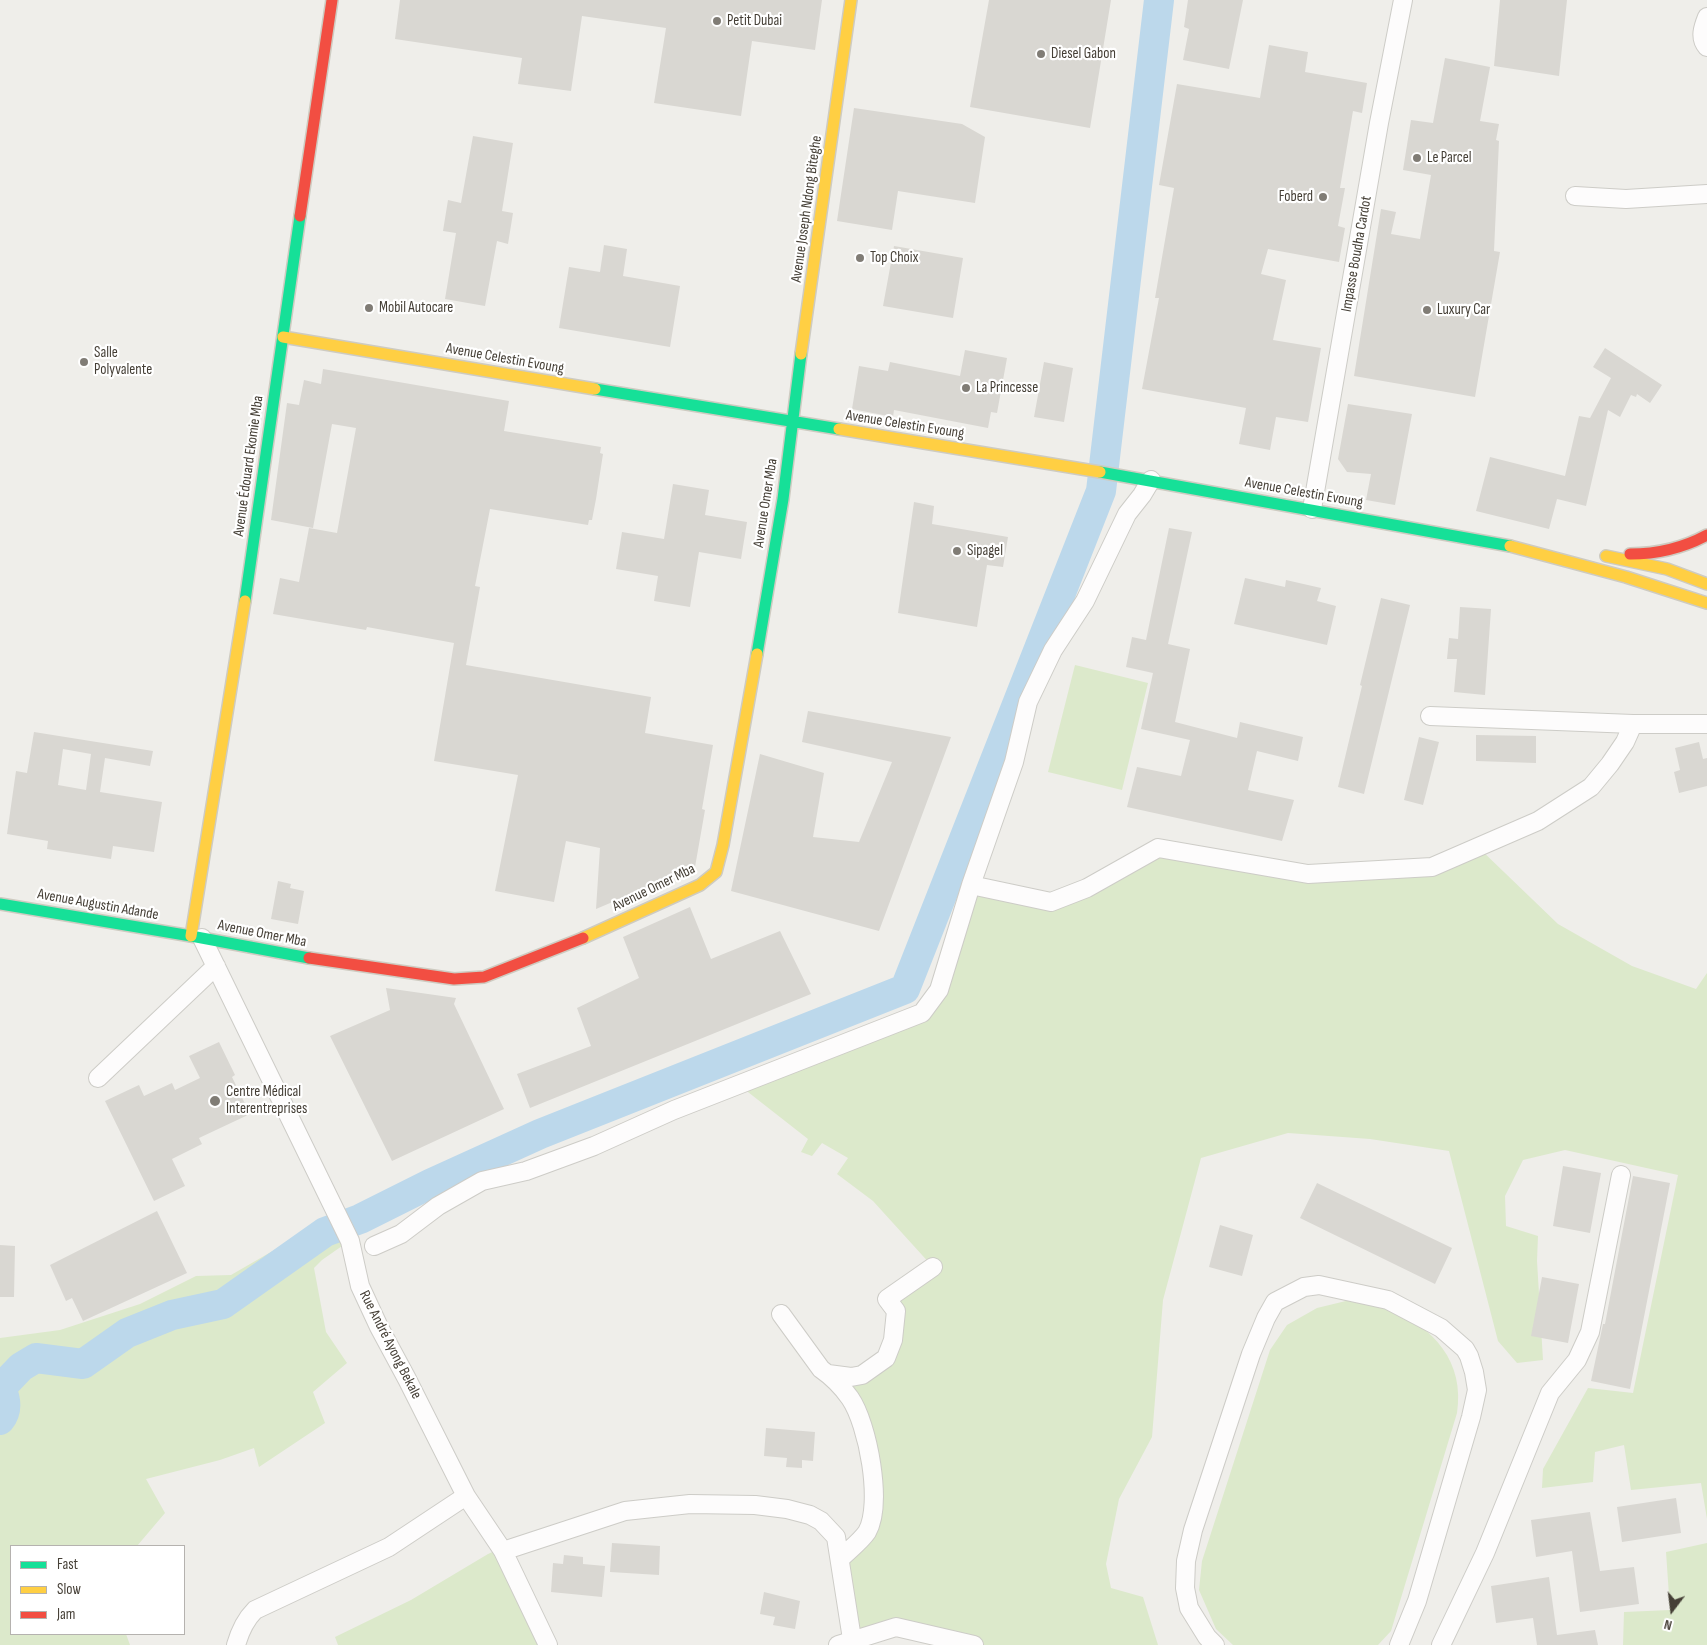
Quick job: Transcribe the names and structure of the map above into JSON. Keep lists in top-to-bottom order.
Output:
{
  "streets": {
    "street": [
      "Avenue Joseph Ndong Biteghe",
      "Impasse Boudha Cardot",
      "Avenue Celestin Evoung",
      "Avenue Édouard Ekomie Mba",
      "Avenue Omer Mba",
      "Avenue Augustin Adande",
      "Rue André Ayong Bekale"
    ]
  },
  "crossings": [
    ["Avenue Joseph Ndong Biteghe", "Avenue Celestin Evoung"],
    ["Avenue Joseph Ndong Biteghe", "Avenue Omer Mba"],
    ["Impasse Boudha Cardot", "Avenue Celestin Evoung"],
    ["Avenue Celestin Evoung", "Avenue Édouard Ekomie Mba"],
    ["Avenue Celestin Evoung", "Avenue Omer Mba"],
    ["Avenue Édouard Ekomie Mba", "Avenue Omer Mba"],
    ["Avenue Édouard Ekomie Mba", "Avenue Augustin Adande"],
    ["Avenue Édouard Ekomie Mba", "Rue André Ayong Bekale"],
    ["Avenue Omer Mba", "Avenue Augustin Adande"],
    ["Avenue Omer Mba", "Rue André Ayong Bekale"],
    ["Avenue Augustin Adande", "Rue André Ayong Bekale"]
  ],
  "places": [
    "Petit Dubai",
    "Diesel Gabon",
    "Le Parcel",
    "Foberd",
    "Top Choix",
    "Mobil Autocare",
    "Luxury Car",
    "Salle Polyvalente",
    "La Princesse",
    "Sipagel",
    "Centre Médical Interentreprises"
  ],
  "legend": ["Fast", "Slow", "Jam"],
  "north": "bottom"
}
